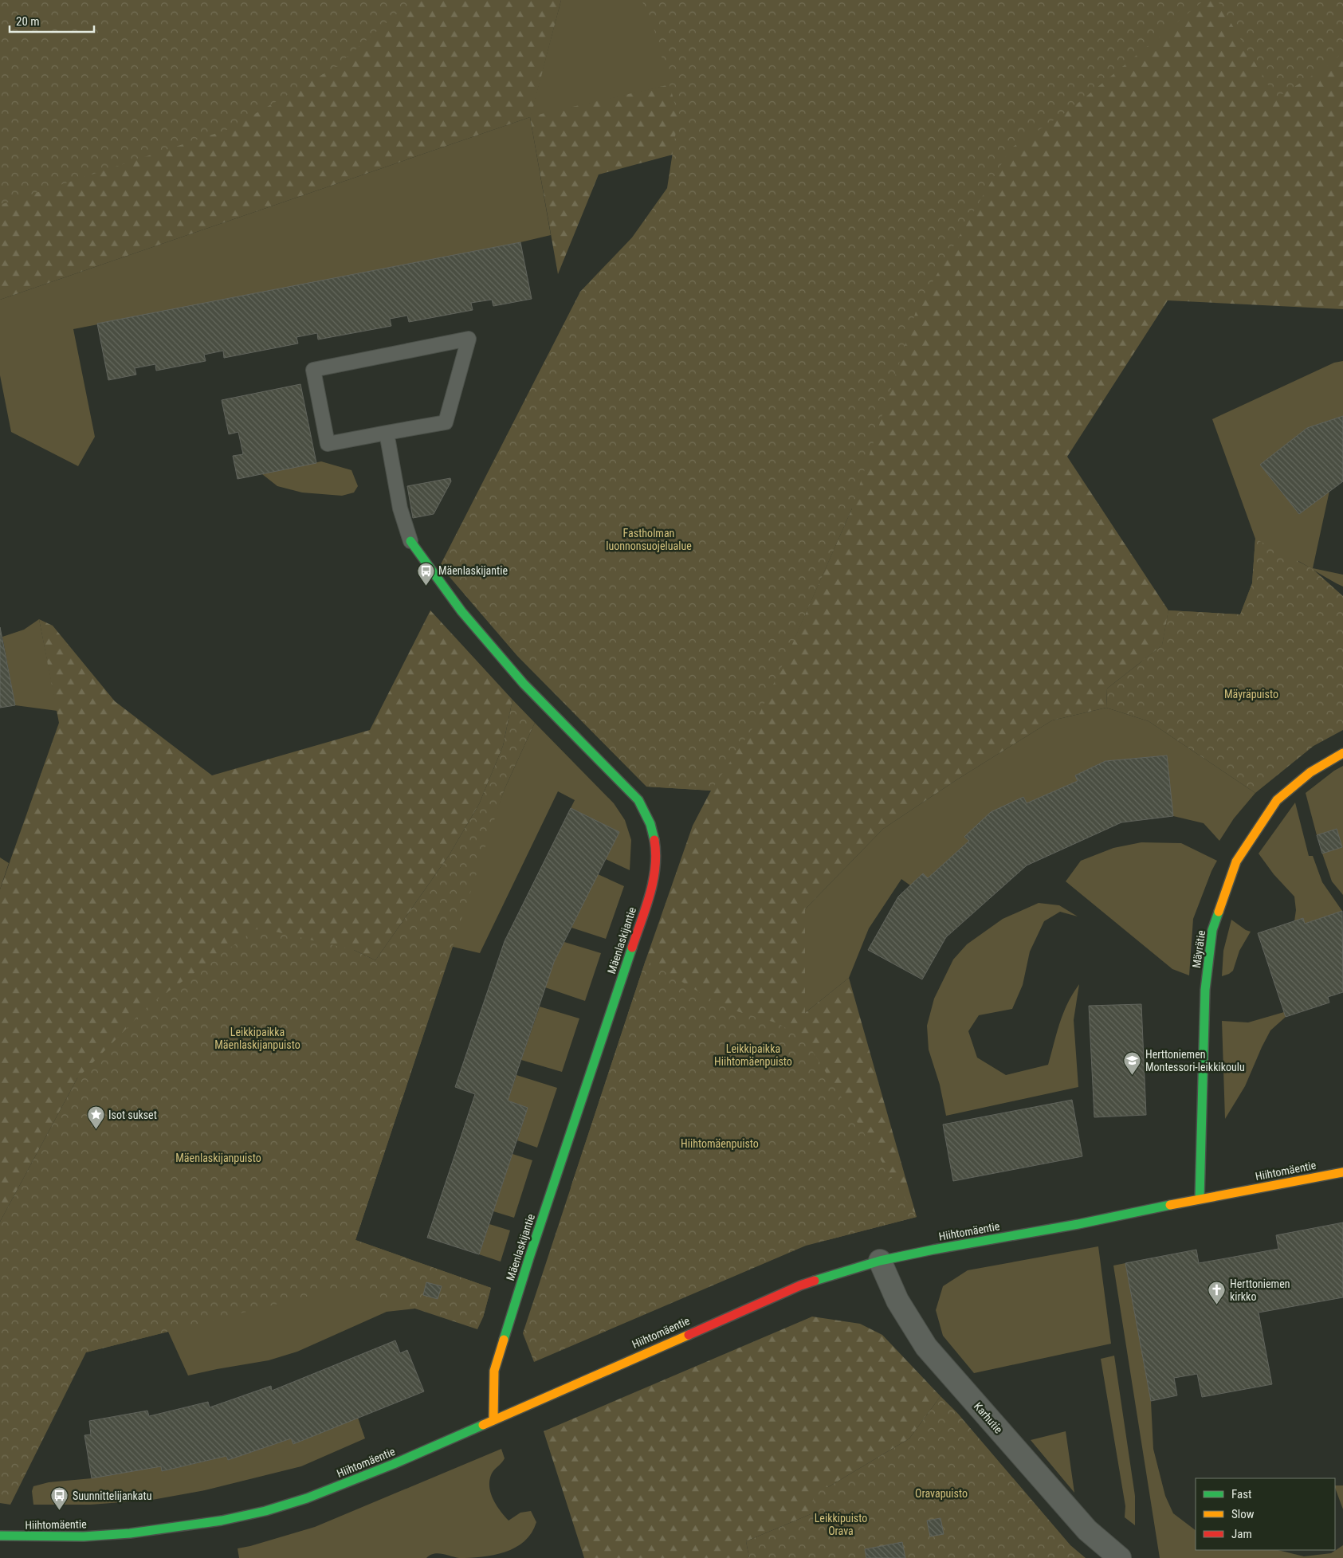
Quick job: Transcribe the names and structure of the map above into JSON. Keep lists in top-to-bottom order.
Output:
{
  "streets": {
    "street": [
      "Mäenlaskijantie",
      "Mäyrätie",
      "Hiihtomäentie",
      "Karhutie"
    ]
  },
  "crossings": [
    ["Mäenlaskijantie", "Hiihtomäentie"],
    ["Mäyrätie", "Hiihtomäentie"],
    ["Hiihtomäentie", "Karhutie"]
  ],
  "parks": [
    "Fastholman luonnonsuojelualue",
    "Mäyräpuisto",
    "Leikkipaikka Mäenlaskijanpuisto",
    "Leikkipaikka Hiihtomäenpuisto",
    "Hiihtomäenpuisto",
    "Mäenlaskijanpuisto",
    "Oravapuisto",
    "Leikkipuisto Orava"
  ],
  "places": {
    "bus stop": ["Mäenlaskijantie", "Suunnittelijankatu"],
    "school or university": ["Herttoniemen Montessori-leikkikoulu"],
    "place": ["Isot sukset"],
    "church": ["Herttoniemen kirkko"]
  },
  "legend": ["Fast", "Slow", "Jam"],
  "scale_bar": "20 m"
}
